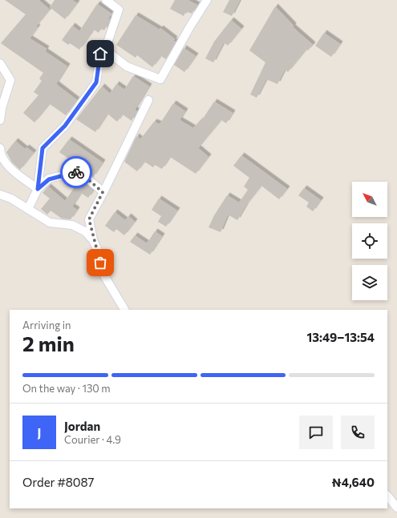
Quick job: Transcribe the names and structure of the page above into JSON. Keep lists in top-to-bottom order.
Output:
{
  "north": "top left",
  "page": {
    "heading": ["2 min", "Arriving in", "13:49–13:54"],
    "panel": [
      "Jordan",
      "Courier · 4.9",
      "Order #8087",
      "₦4,640"
    ],
    "bar": "On the way · 130 m",
    "round": "J"
  }
}
